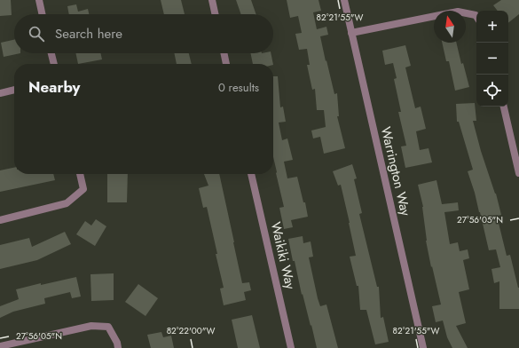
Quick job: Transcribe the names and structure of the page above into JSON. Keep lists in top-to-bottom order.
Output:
{
  "streets": {
    "street": ["Warrington Way", "Waikiki Way"]
  },
  "north": "top",
  "page": {
    "map_buttons": ["+", "−"],
    "search": "Search here",
    "heading": ["Nearby", "0 results"]
  },
  "coordinates": ["82°21'55\"W", "27°56'05\"N", "82°22'00\"W"]
}
